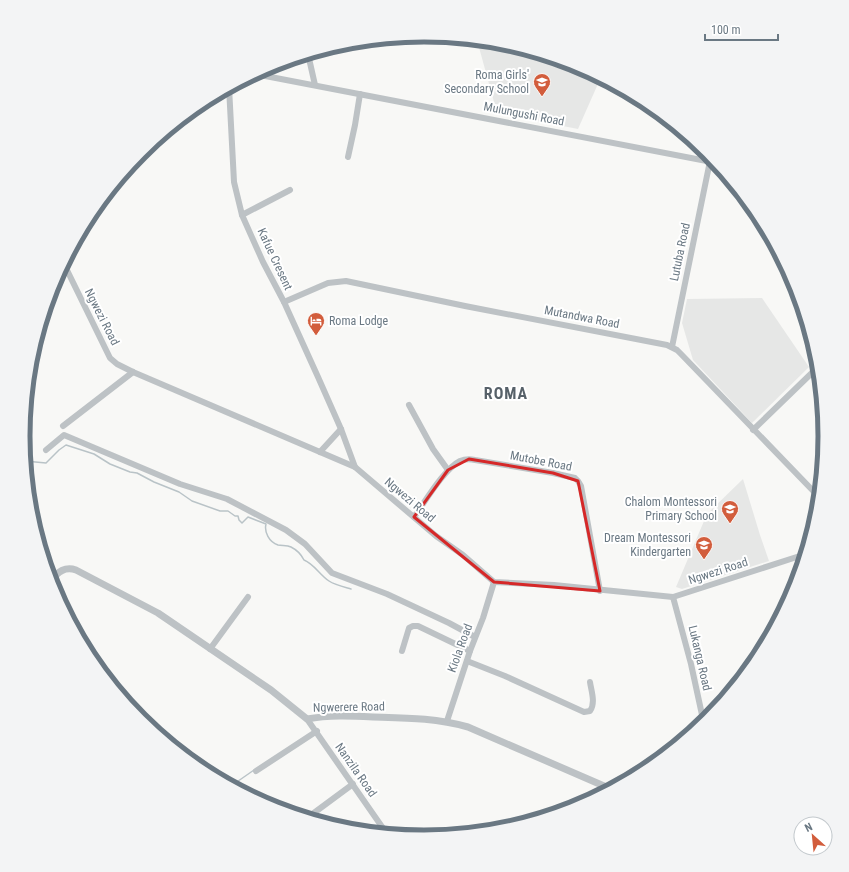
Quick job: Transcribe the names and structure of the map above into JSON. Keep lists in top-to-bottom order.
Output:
{
  "streets": {
    "street": [
      "Mulungushi Road",
      "Lutuba Road",
      "Kafue Cresent",
      "Ngwezi Road",
      "Mutandwa Road",
      "Mutobe Road",
      "Kiola Road",
      "Lukanga Road",
      "Ngwerere Road",
      "Nanzila Road"
    ]
  },
  "crossings": [
    ["Lutuba Road", "Mutandwa Road"],
    ["Kafue Cresent", "Ngwezi Road"],
    ["Kafue Cresent", "Mutandwa Road"],
    ["Ngwezi Road", "Mutobe Road"],
    ["Ngwezi Road", "Kiola Road"],
    ["Ngwezi Road", "Lukanga Road"],
    ["Kiola Road", "Ngwerere Road"],
    ["Ngwerere Road", "Nanzila Road"]
  ],
  "districts": ["ROMA"],
  "places": {
    "school or university": ["Roma Girls' Secondary School", "Chalom Montessori Primary School", "Dream Montessori Kindergarten"],
    "hotel": ["Roma Lodge"]
  },
  "scale_bar": "100 m",
  "north": "top left"
}
